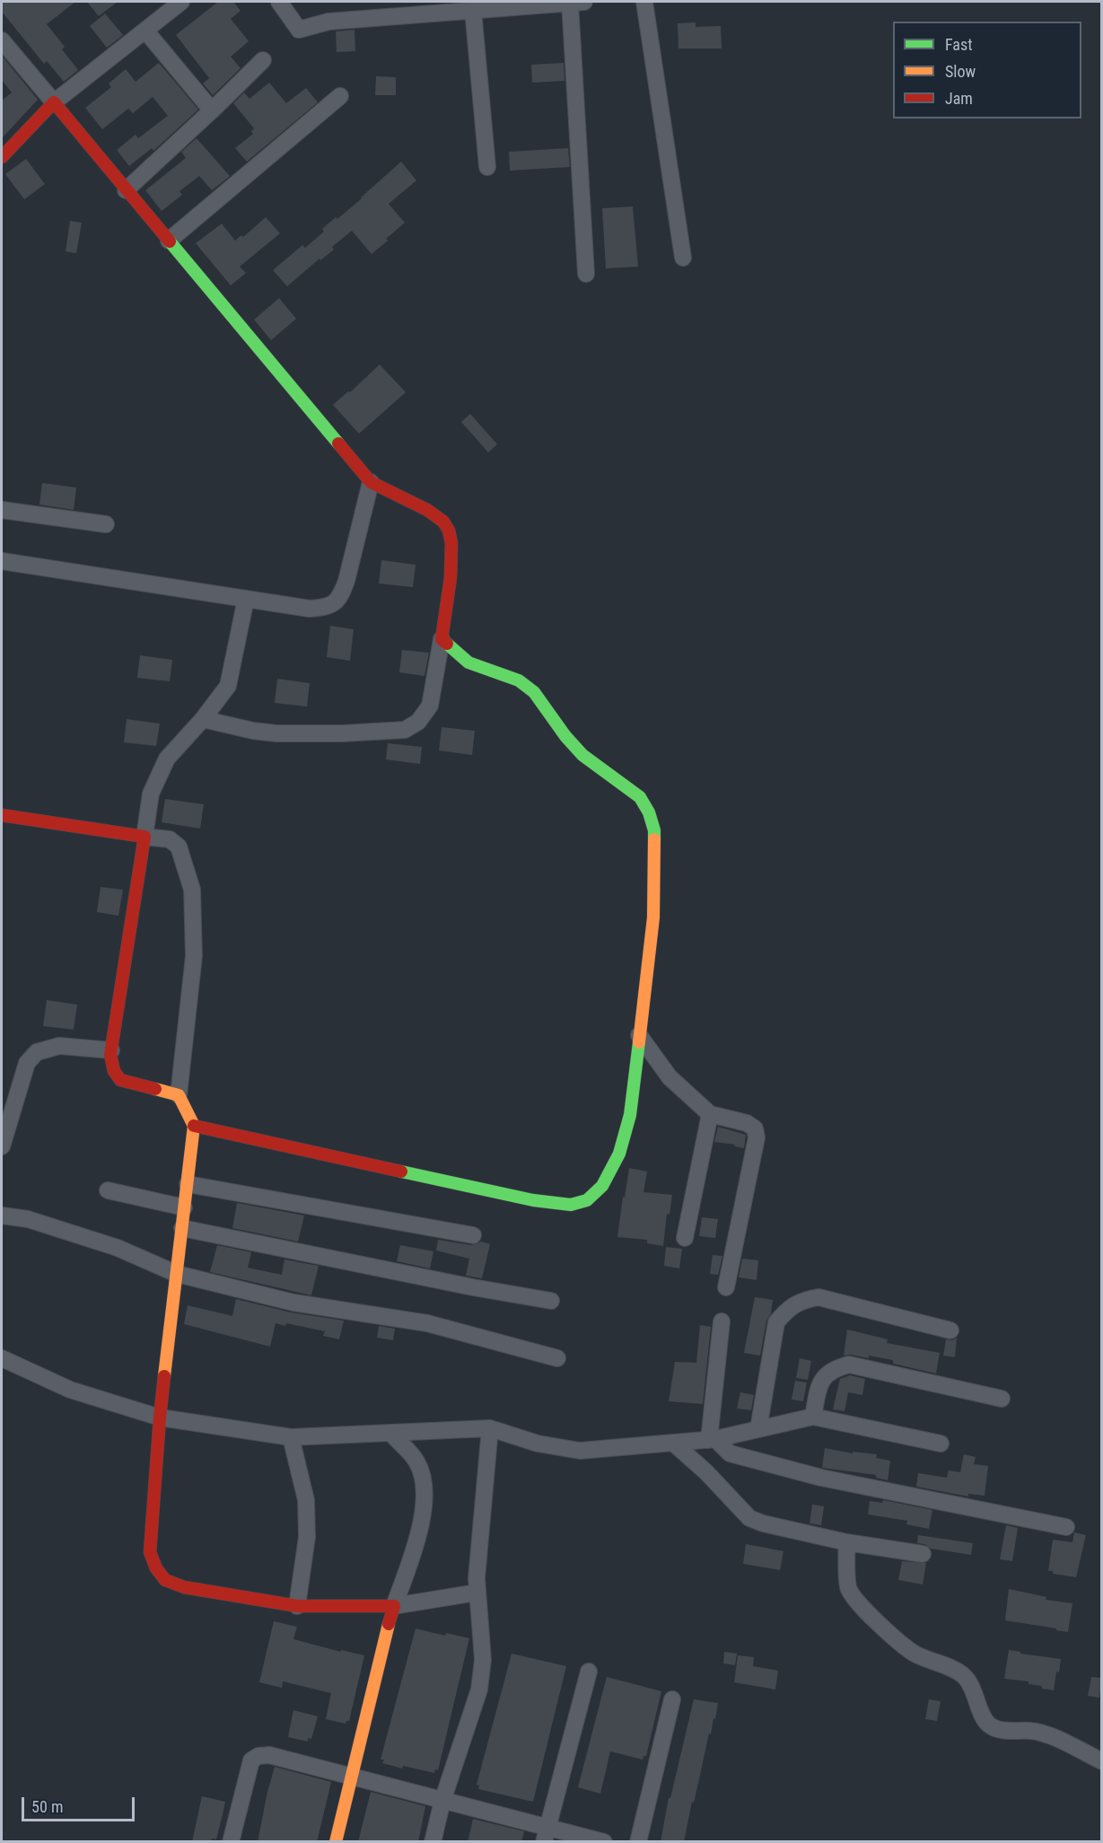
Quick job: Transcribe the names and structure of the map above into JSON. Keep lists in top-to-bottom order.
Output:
{
  "legend": ["Fast", "Slow", "Jam"],
  "scale_bar": "50 m"
}
